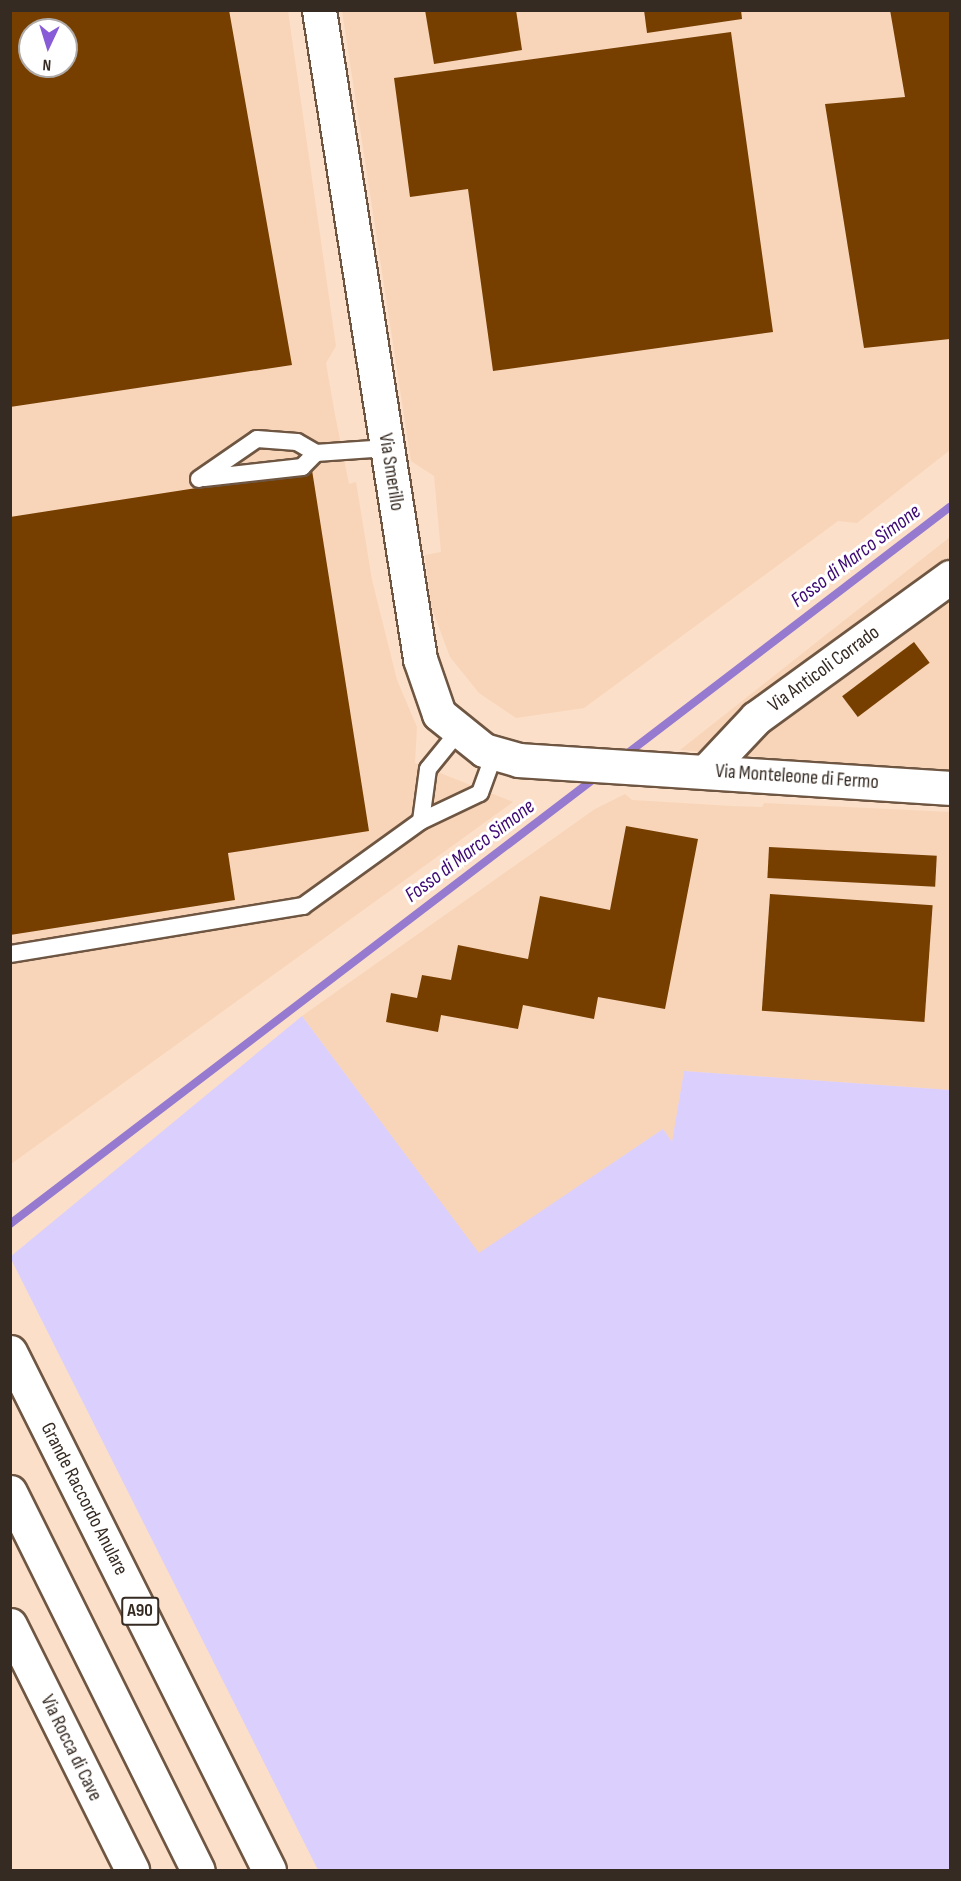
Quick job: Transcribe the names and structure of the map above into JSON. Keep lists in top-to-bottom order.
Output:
{
  "streets": {
    "main road": [
      "Via Smerillo",
      "Via Anticoli Corrado",
      "Via Monteleone di Fermo",
      "Grande Raccordo Anulare",
      "A90",
      "Via Rocca di Cave"
    ]
  },
  "crossings": [
    ["Via Smerillo", "Via Monteleone di Fermo"],
    ["Via Anticoli Corrado", "Via Monteleone di Fermo"]
  ],
  "water": ["Fosso di Marco Simone"],
  "north": "bottom"
}
